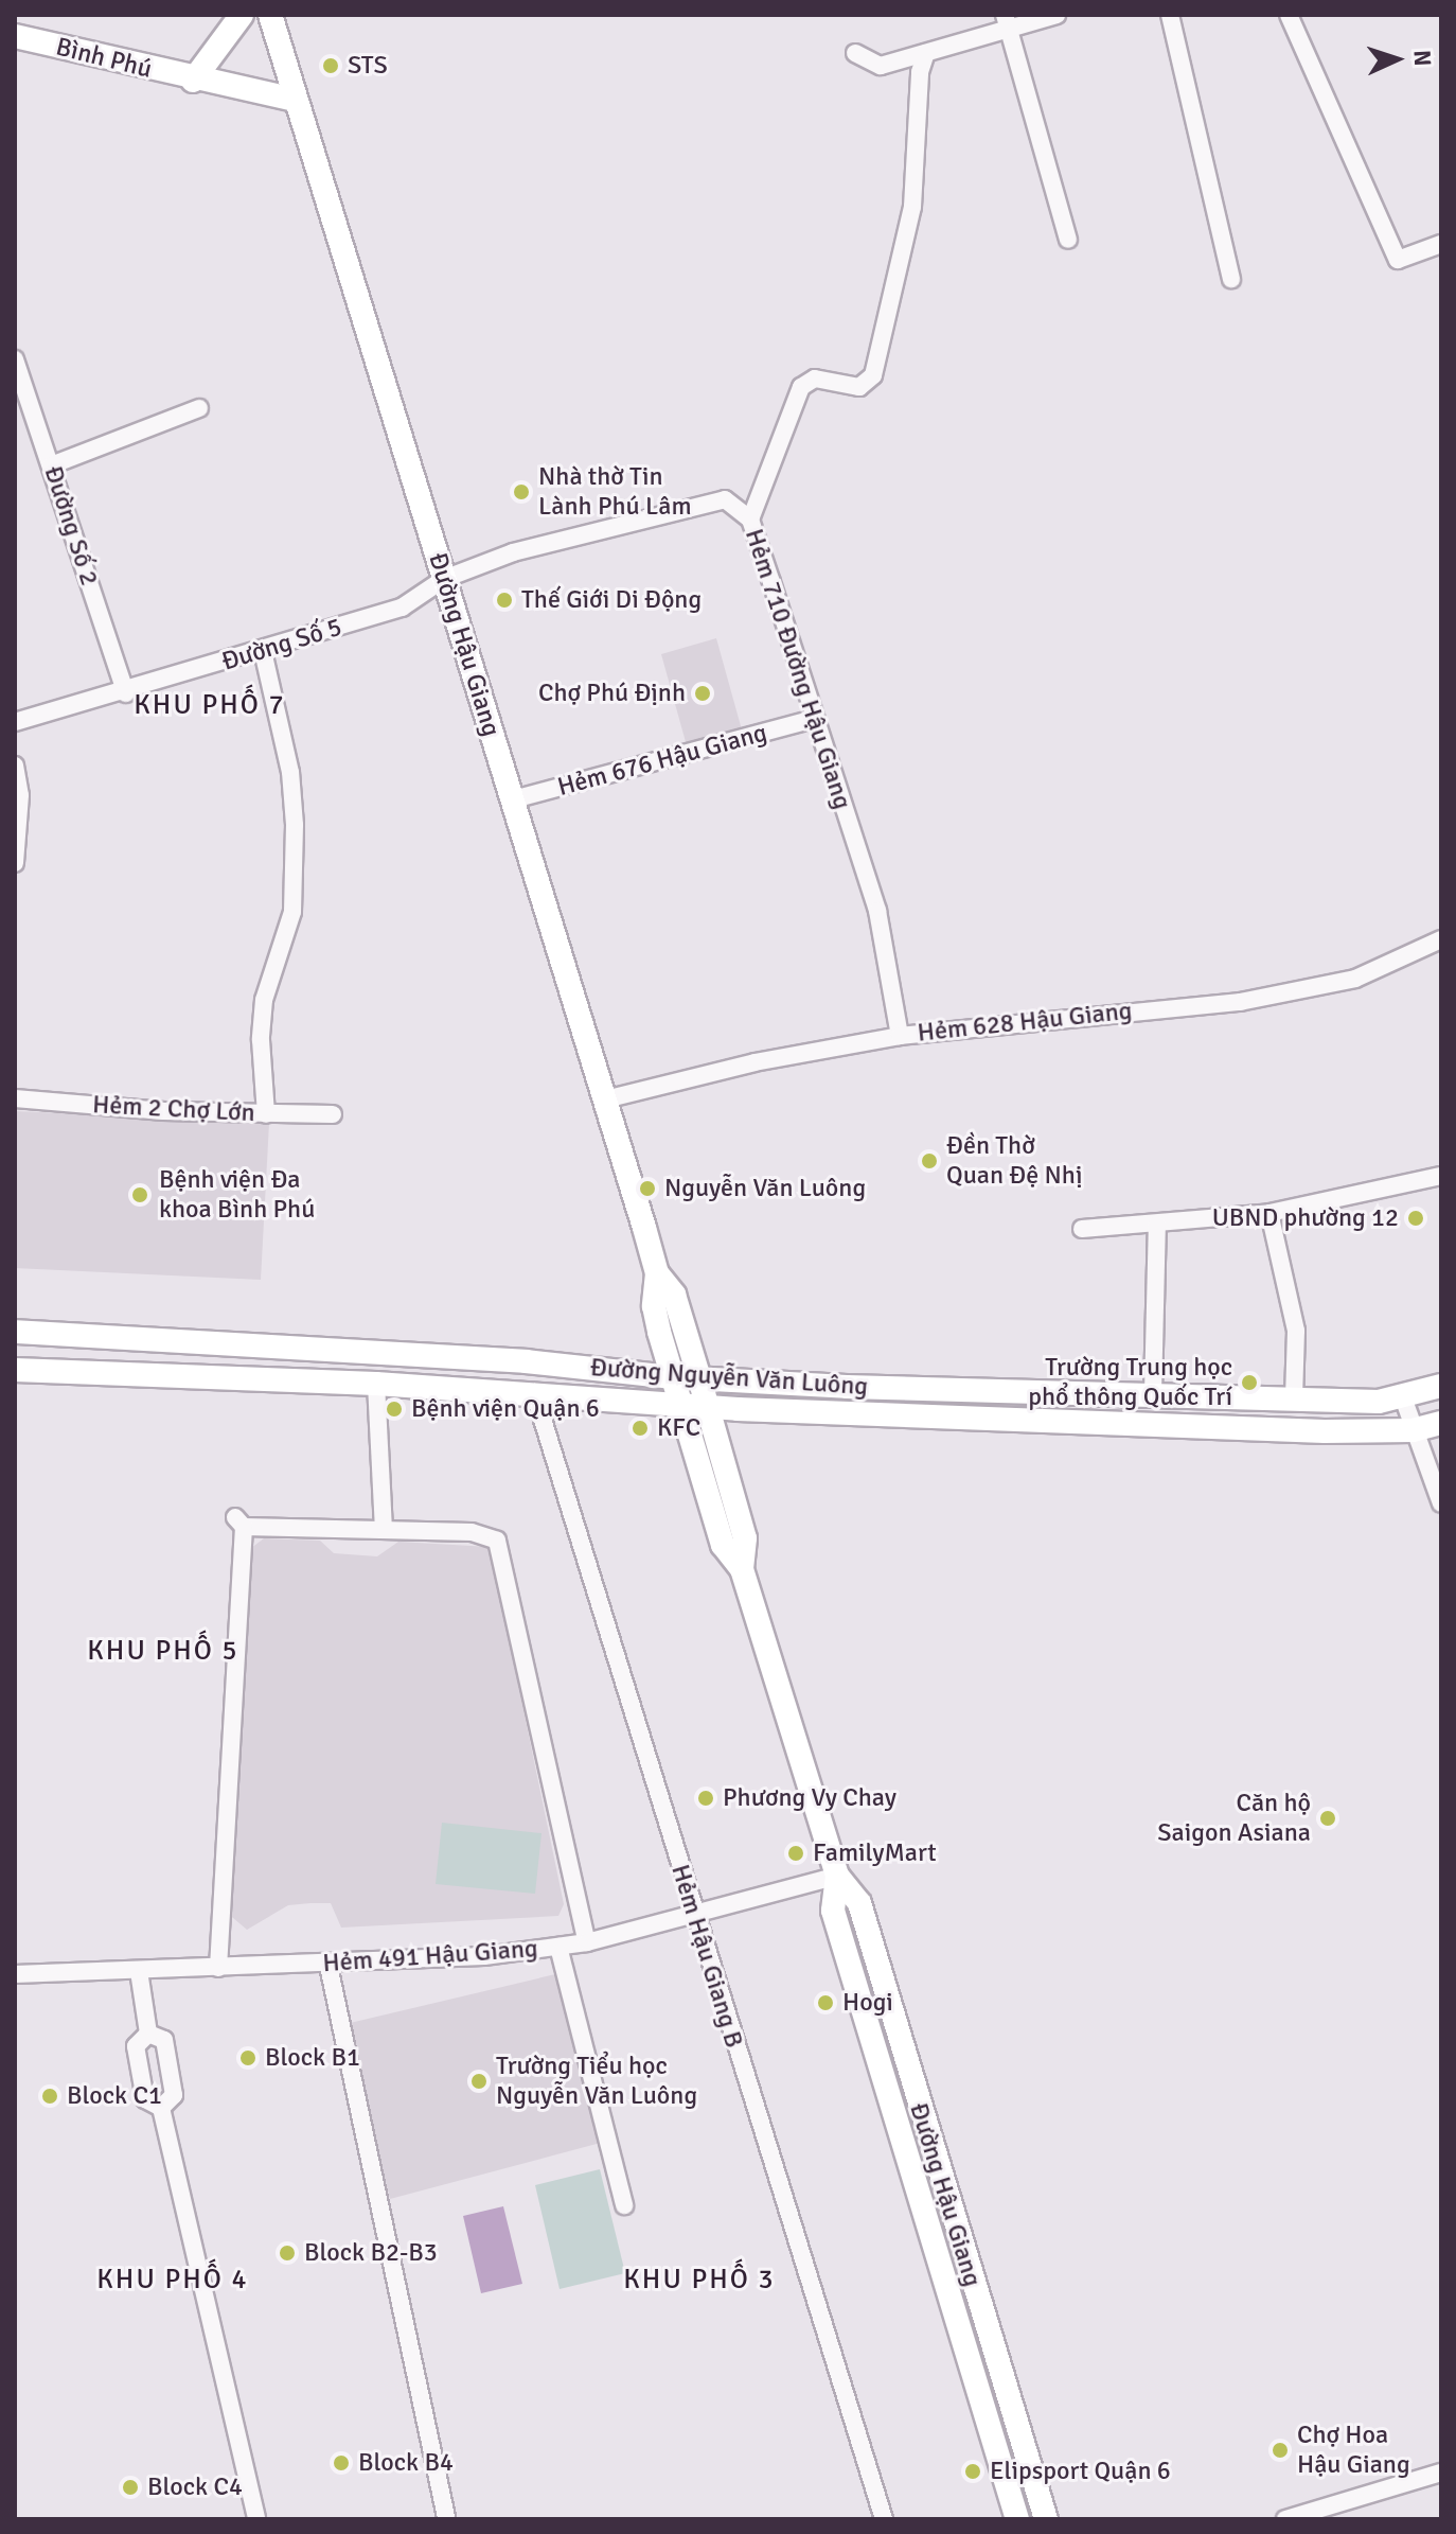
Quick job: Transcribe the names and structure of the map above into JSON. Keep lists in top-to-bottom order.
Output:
{
  "streets": {
    "main road": ["Bình Phú", "Đường Hậu Giang", "Đường Nguyễn Văn Luông"],
    "street": [
      "Đường Số 2",
      "Đường Số 5",
      "Hẻm 710 Đường Hậu Giang",
      "Hẻm 676 Hậu Giang",
      "Hẻm 628 Hậu Giang",
      "Hẻm 2 Chợ Lớn",
      "Hẻm 491 Hậu Giang",
      "Hẻm Hậu Giang B"
    ]
  },
  "crossings": [
    ["Bình Phú", "Đường Hậu Giang"],
    ["Đường Số 2", "Đường Số 5"],
    ["Đường Số 5", "Đường Hậu Giang"],
    ["Đường Số 5", "Hẻm 710 Đường Hậu Giang"],
    ["Đường Hậu Giang", "Hẻm 710 Đường Hậu Giang"],
    ["Đường Hậu Giang", "Hẻm 676 Hậu Giang"],
    ["Đường Hậu Giang", "Hẻm 628 Hậu Giang"],
    ["Đường Hậu Giang", "Đường Nguyễn Văn Luông"],
    ["Đường Hậu Giang", "Hẻm 491 Hậu Giang"],
    ["Hẻm 710 Đường Hậu Giang", "Hẻm 676 Hậu Giang"],
    ["Hẻm 710 Đường Hậu Giang", "Hẻm 628 Hậu Giang"],
    ["Đường Nguyễn Văn Luông", "Hẻm Hậu Giang B"],
    ["Hẻm 491 Hậu Giang", "Hẻm Hậu Giang B"]
  ],
  "districts": [
    "KHU PHỐ 7",
    "KHU PHỐ 5",
    "KHU PHỐ 4",
    "KHU PHỐ 3"
  ],
  "places": [
    "STS",
    "Nhà thờ Tin Lành Phú Lâm",
    "Thế Giới Di Động",
    "Chợ Phú Định",
    "Đền Thờ Quan Đệ Nhị",
    "Nguyễn Văn Luông",
    "Bệnh viện Đa khoa Bình Phú",
    "UBND phường 12",
    "Trường Trung học phổ thông Quốc Trí",
    "Bệnh viện Quận 6",
    "KFC",
    "Phương Vy Chay",
    "Căn hộ Saigon Asiana",
    "FamilyMart",
    "Hogi",
    "Block B1",
    "Trường Tiểu học Nguyễn Văn Luông",
    "Block C1",
    "Block B2-B3",
    "Chợ Hoa Hậu Giang",
    "Block B4",
    "Elipsport Quận 6",
    "Block C4"
  ],
  "north": "right"
}
